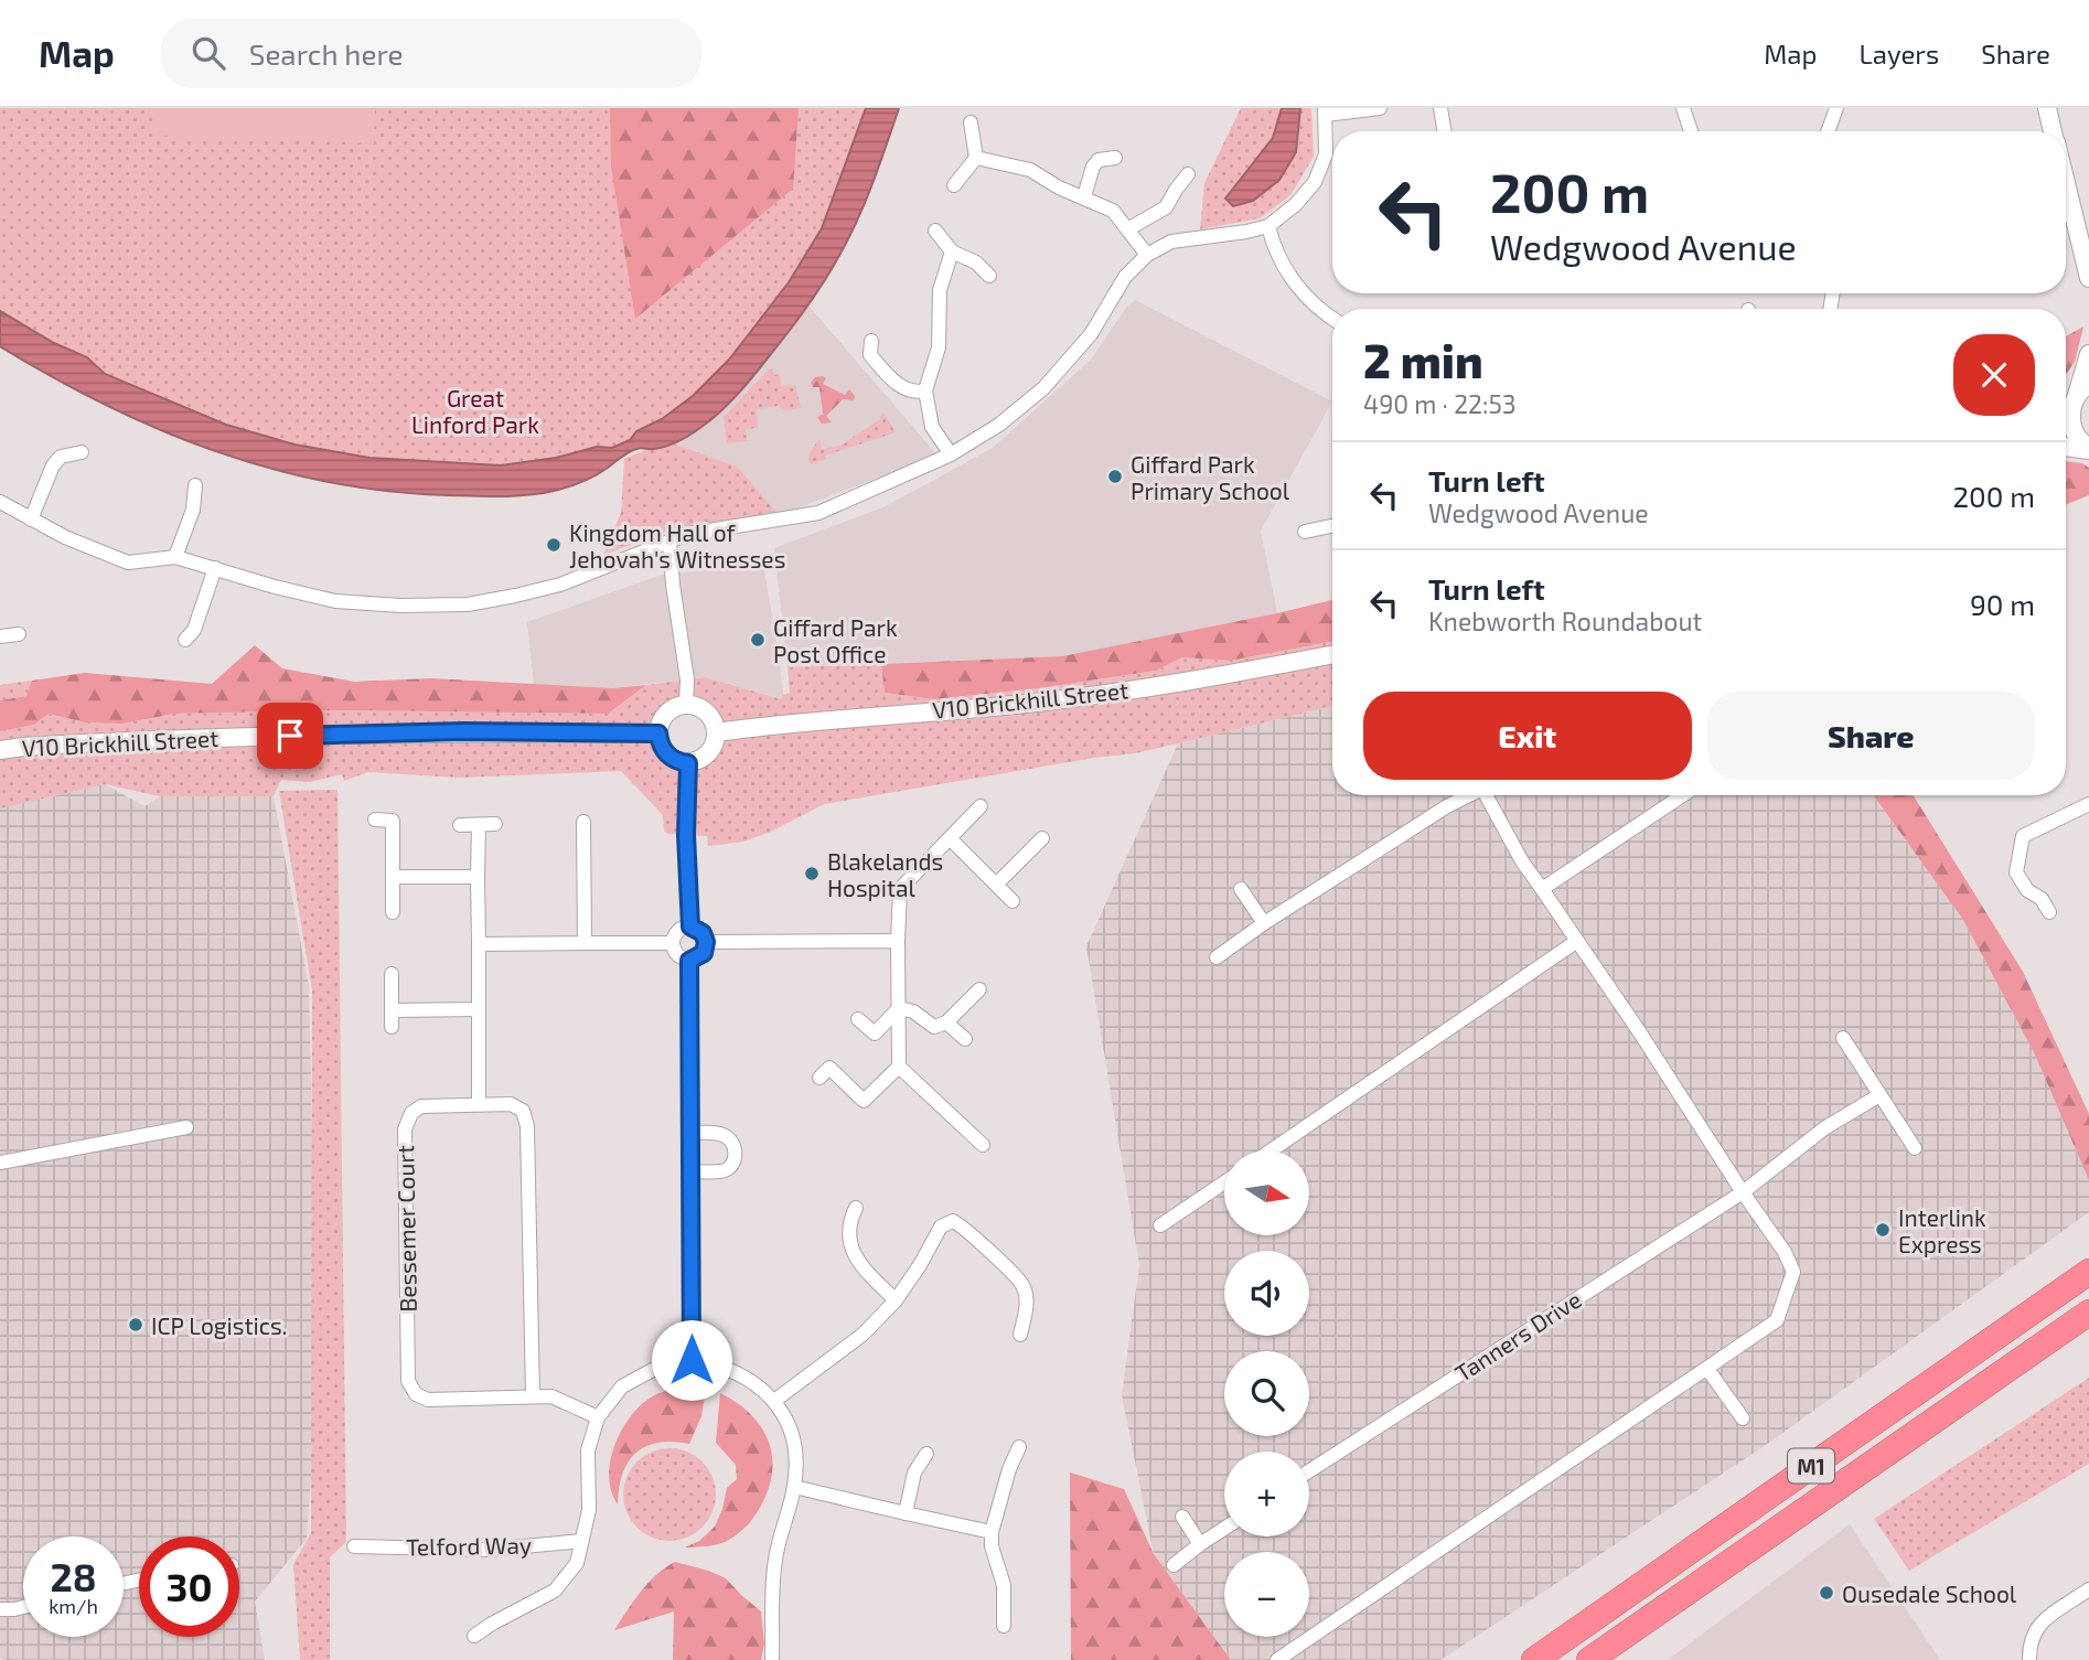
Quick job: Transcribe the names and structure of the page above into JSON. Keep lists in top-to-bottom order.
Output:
{
  "streets": {
    "highway": ["M1"],
    "street": [
      "V10 Brickhill Street",
      "Bessemer Court",
      "Tanners Drive",
      "Telford Way"
    ]
  },
  "parks": ["Great Linford Park"],
  "places": [
    "Giffard Park Primary School",
    "Kingdom Hall of Jehovah's Witnesses",
    "Giffard Park Post Office",
    "Blakelands Hospital",
    "Interlink Express",
    "ICP Logistics.",
    "Ousedale School"
  ],
  "north": "right",
  "page": {
    "header": "Map",
    "search": "Search here",
    "nav": ["Map", "Layers", "Share"],
    "turn": ["200 m", "Wedgwood Avenue"],
    "heading": ["2 min", "490 m · 22:53"],
    "list": [
      {
        "name": "Turn left",
        "note": "Wedgwood Avenue",
        "value": "200 m"
      },
      {
        "name": "Turn left",
        "note": "Knebworth Roundabout",
        "value": "90 m"
      }
    ],
    "buttons": ["Exit", "Share"],
    "map_buttons": ["+", "−"],
    "speed": "28 km/h",
    "limit": "30"
  }
}
